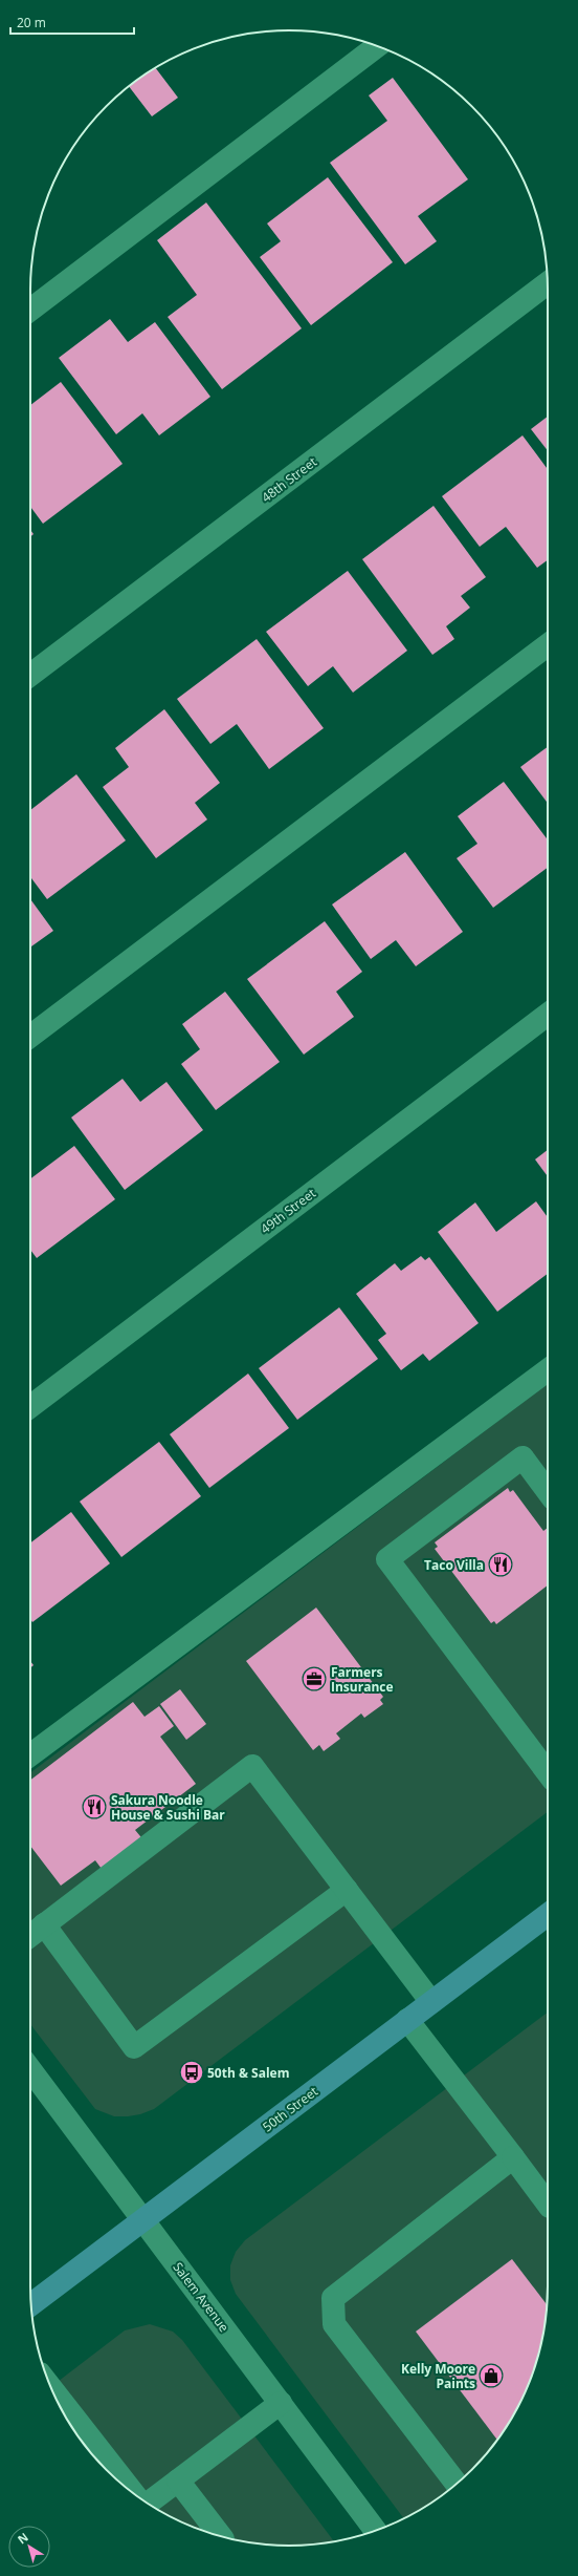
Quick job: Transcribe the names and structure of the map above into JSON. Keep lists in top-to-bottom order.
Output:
{
  "streets": {
    "main road": ["50th Street"],
    "street": ["48th Street", "49th Street", "Salem Avenue"]
  },
  "crossings": [
    ["50th Street", "Salem Avenue"]
  ],
  "places": {
    "restaurant": ["Taco Villa", "Sakura Noodle House & Sushi Bar"],
    "office": ["Farmers Insurance"],
    "bus stop": ["50th & Salem"],
    "shop": ["Kelly Moore Paints"]
  },
  "scale_bar": "20 m",
  "north": "top left"
}
